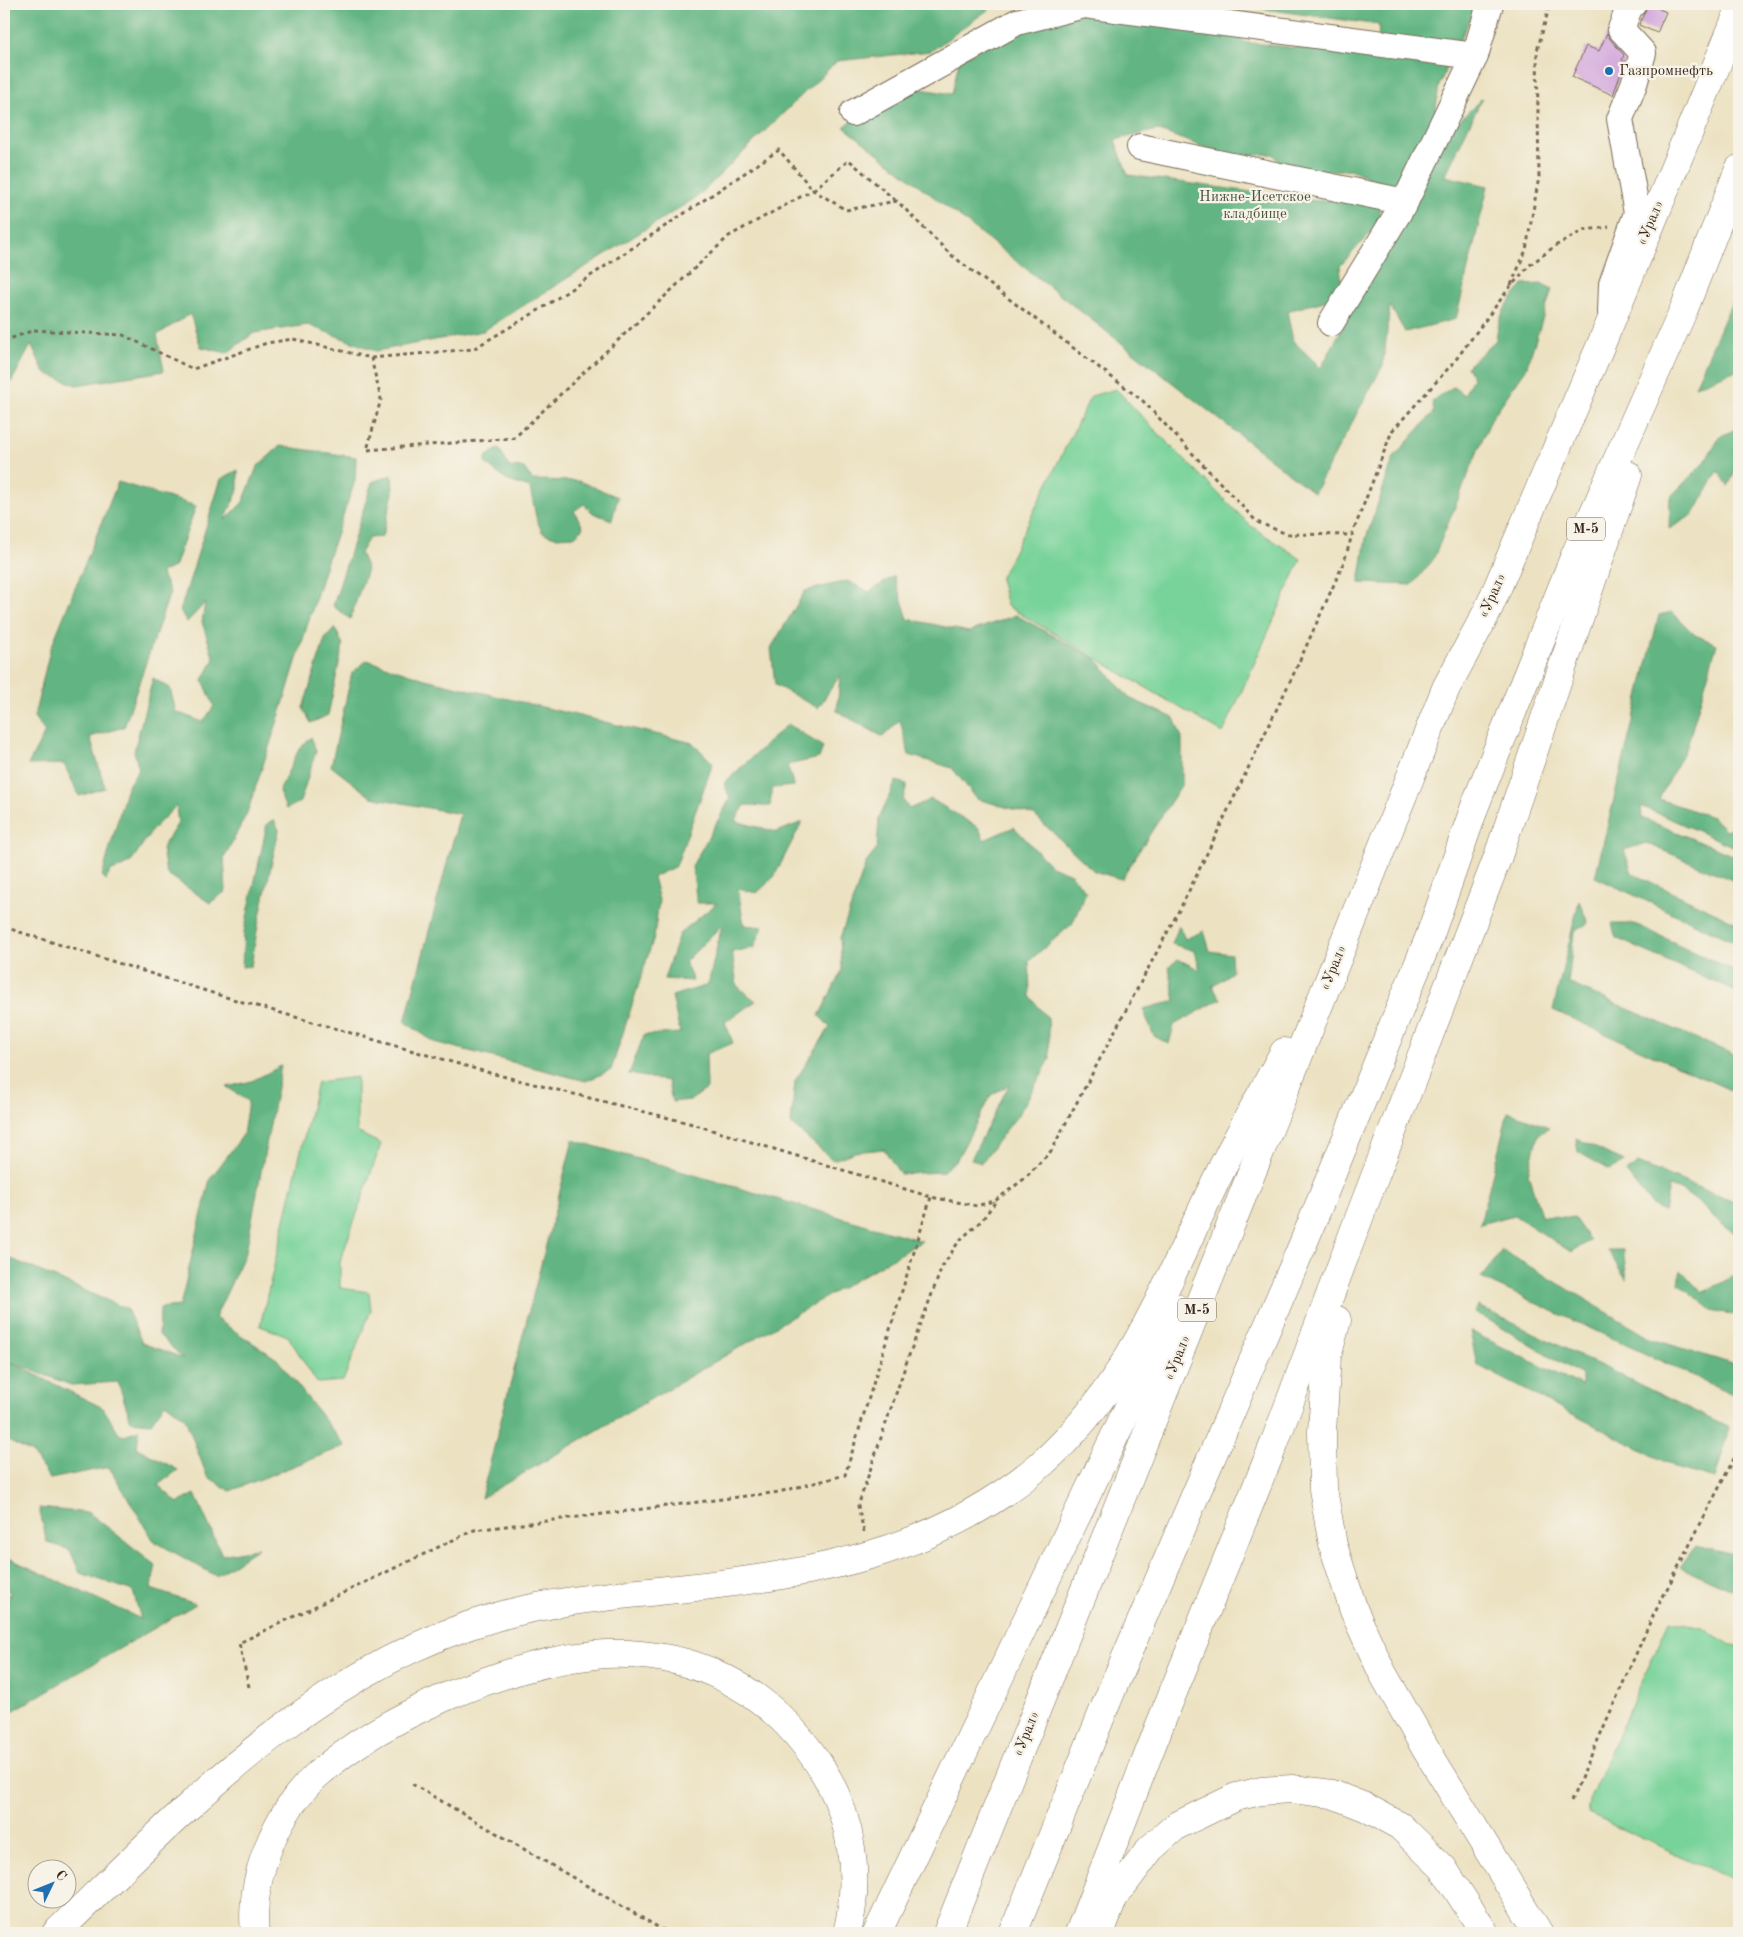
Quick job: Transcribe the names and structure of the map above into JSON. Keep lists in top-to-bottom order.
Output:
{
  "streets": {
    "main road": ["«Урал»", "М-5"]
  },
  "parks": ["Нижне-Исетское кладбище"],
  "places": ["Газпромнефть"],
  "north": "top right"
}
